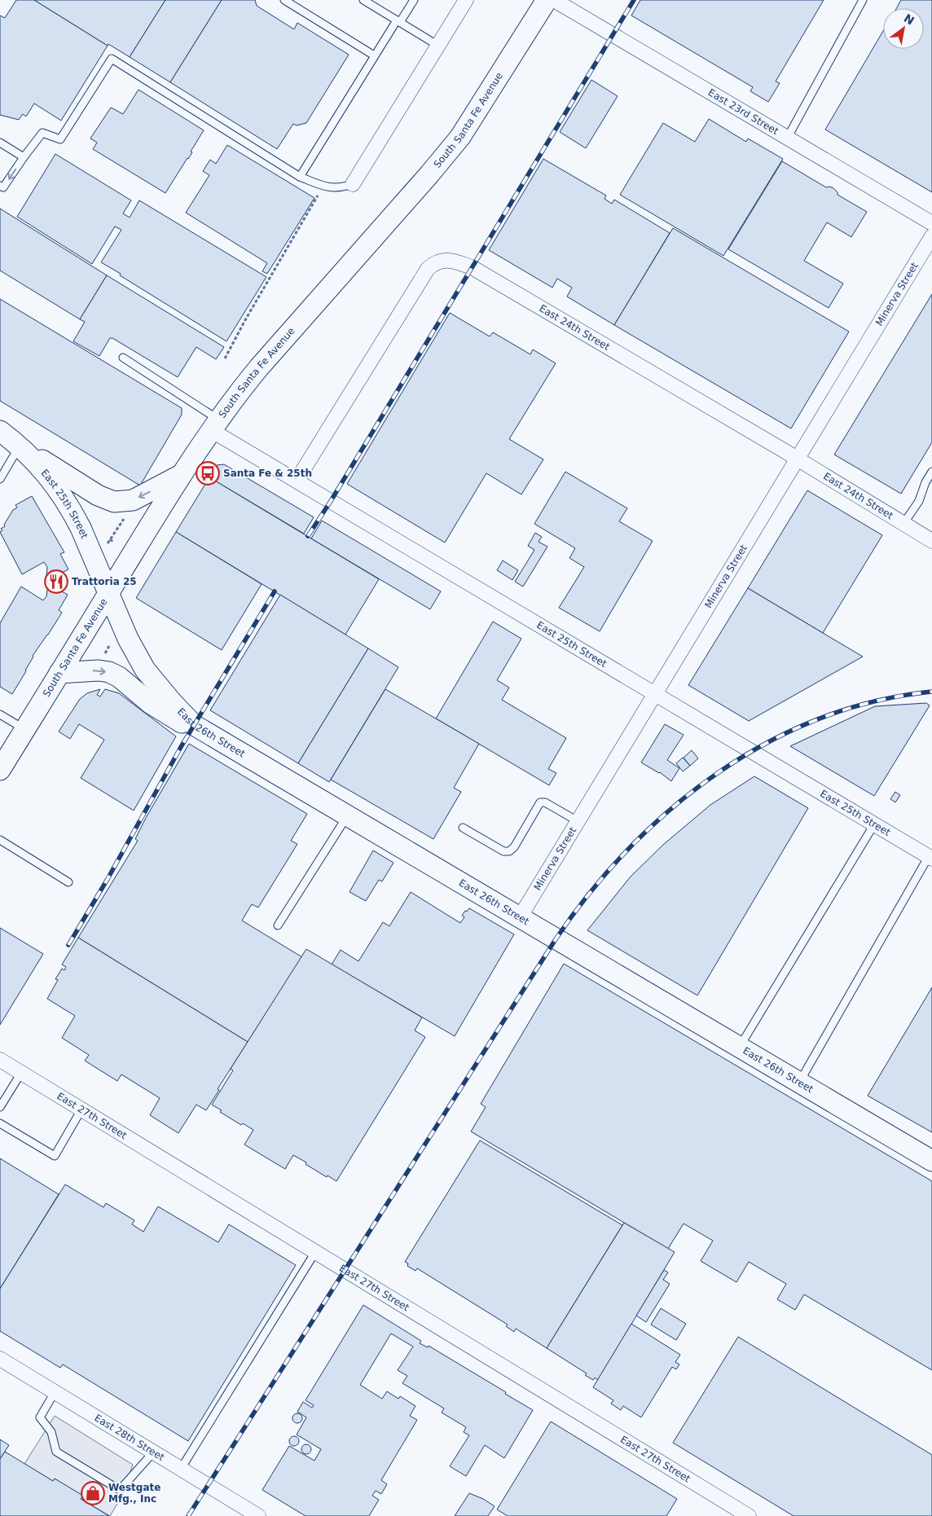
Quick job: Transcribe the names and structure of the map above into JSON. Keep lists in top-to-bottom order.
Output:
{
  "streets": {
    "main road": ["South Santa Fe Avenue", "East 25th Street", "East 26th Street"],
    "street": [
      "East 23rd Street",
      "Minerva Street",
      "East 24th Street",
      "East 27th Street",
      "East 28th Street"
    ]
  },
  "crossings": [
    ["South Santa Fe Avenue", "East 25th Street"],
    ["South Santa Fe Avenue", "East 26th Street"],
    ["Minerva Street", "East 24th Street"],
    ["Minerva Street", "East 25th Street"],
    ["Minerva Street", "East 26th Street"],
    ["East 24th Street", "East 25th Street"],
    ["East 25th Street", "East 26th Street"]
  ],
  "places": {
    "bus stop": ["Santa Fe & 25th"],
    "restaurant": ["Trattoria 25"],
    "shop": ["Westgate Mfg., Inc"]
  },
  "north": "top right"
}
